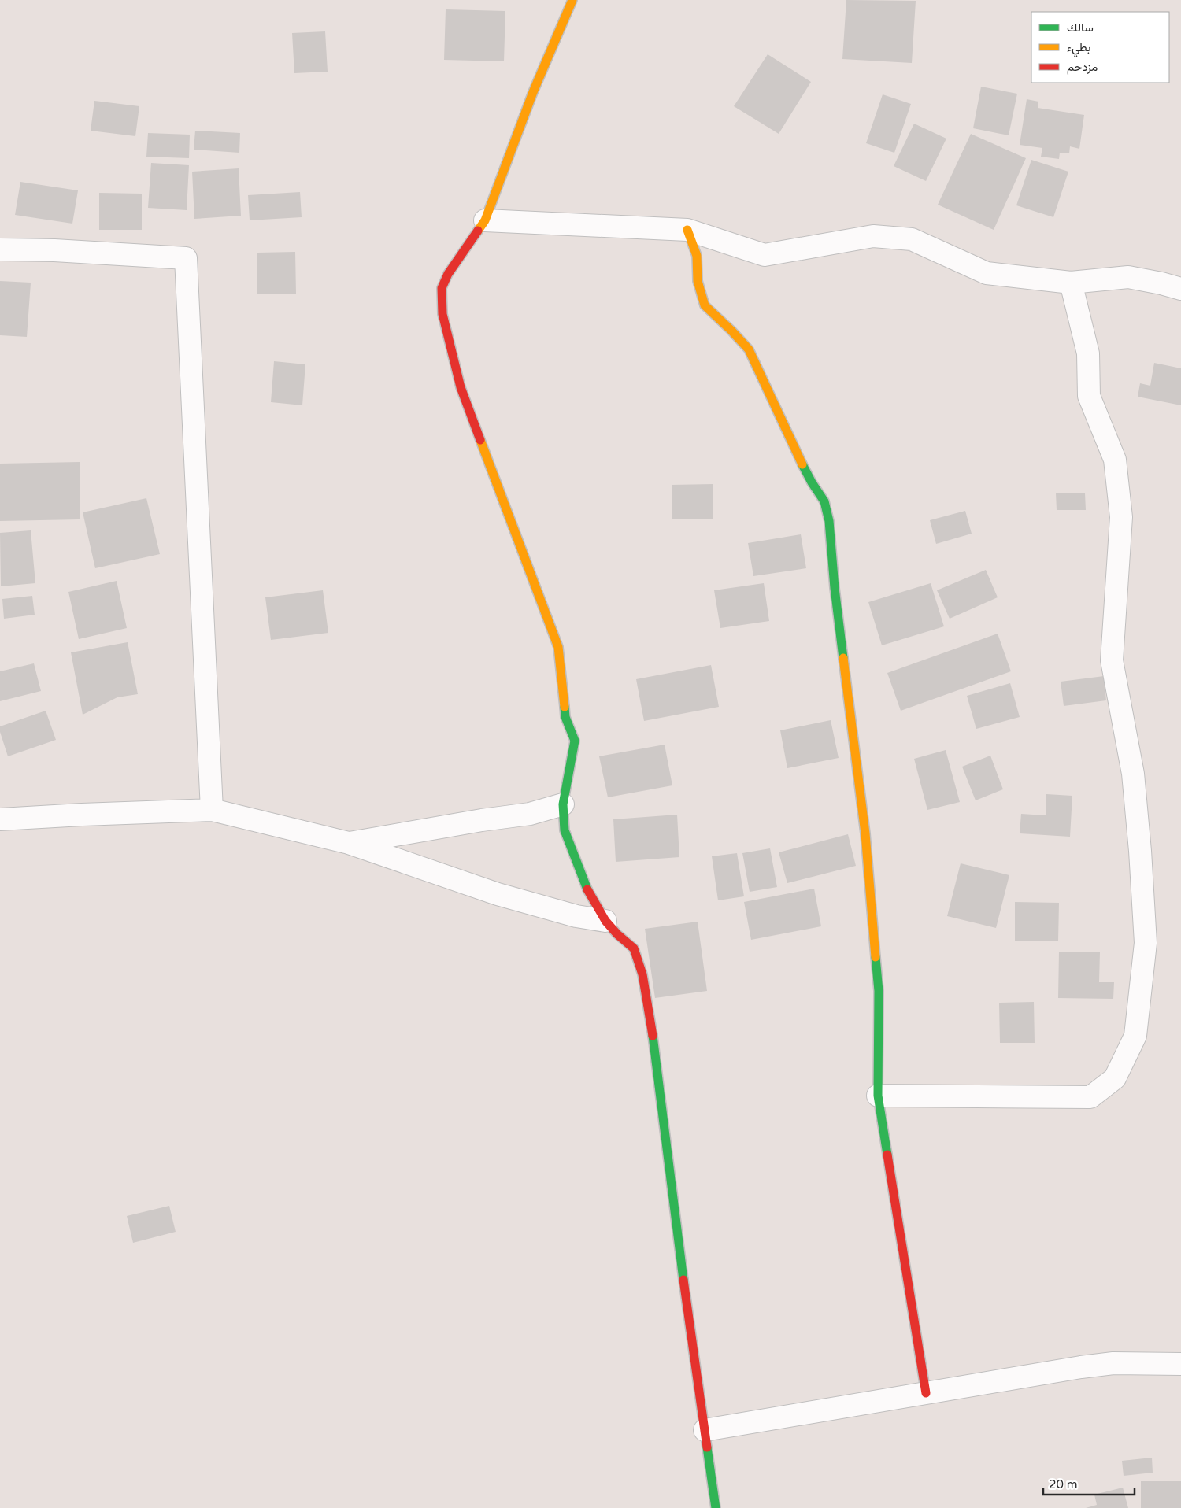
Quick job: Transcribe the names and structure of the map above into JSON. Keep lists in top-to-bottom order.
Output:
{
  "legend": ["سالك", "بطيء", "مزدحم"],
  "scale_bar": "20 m"
}
